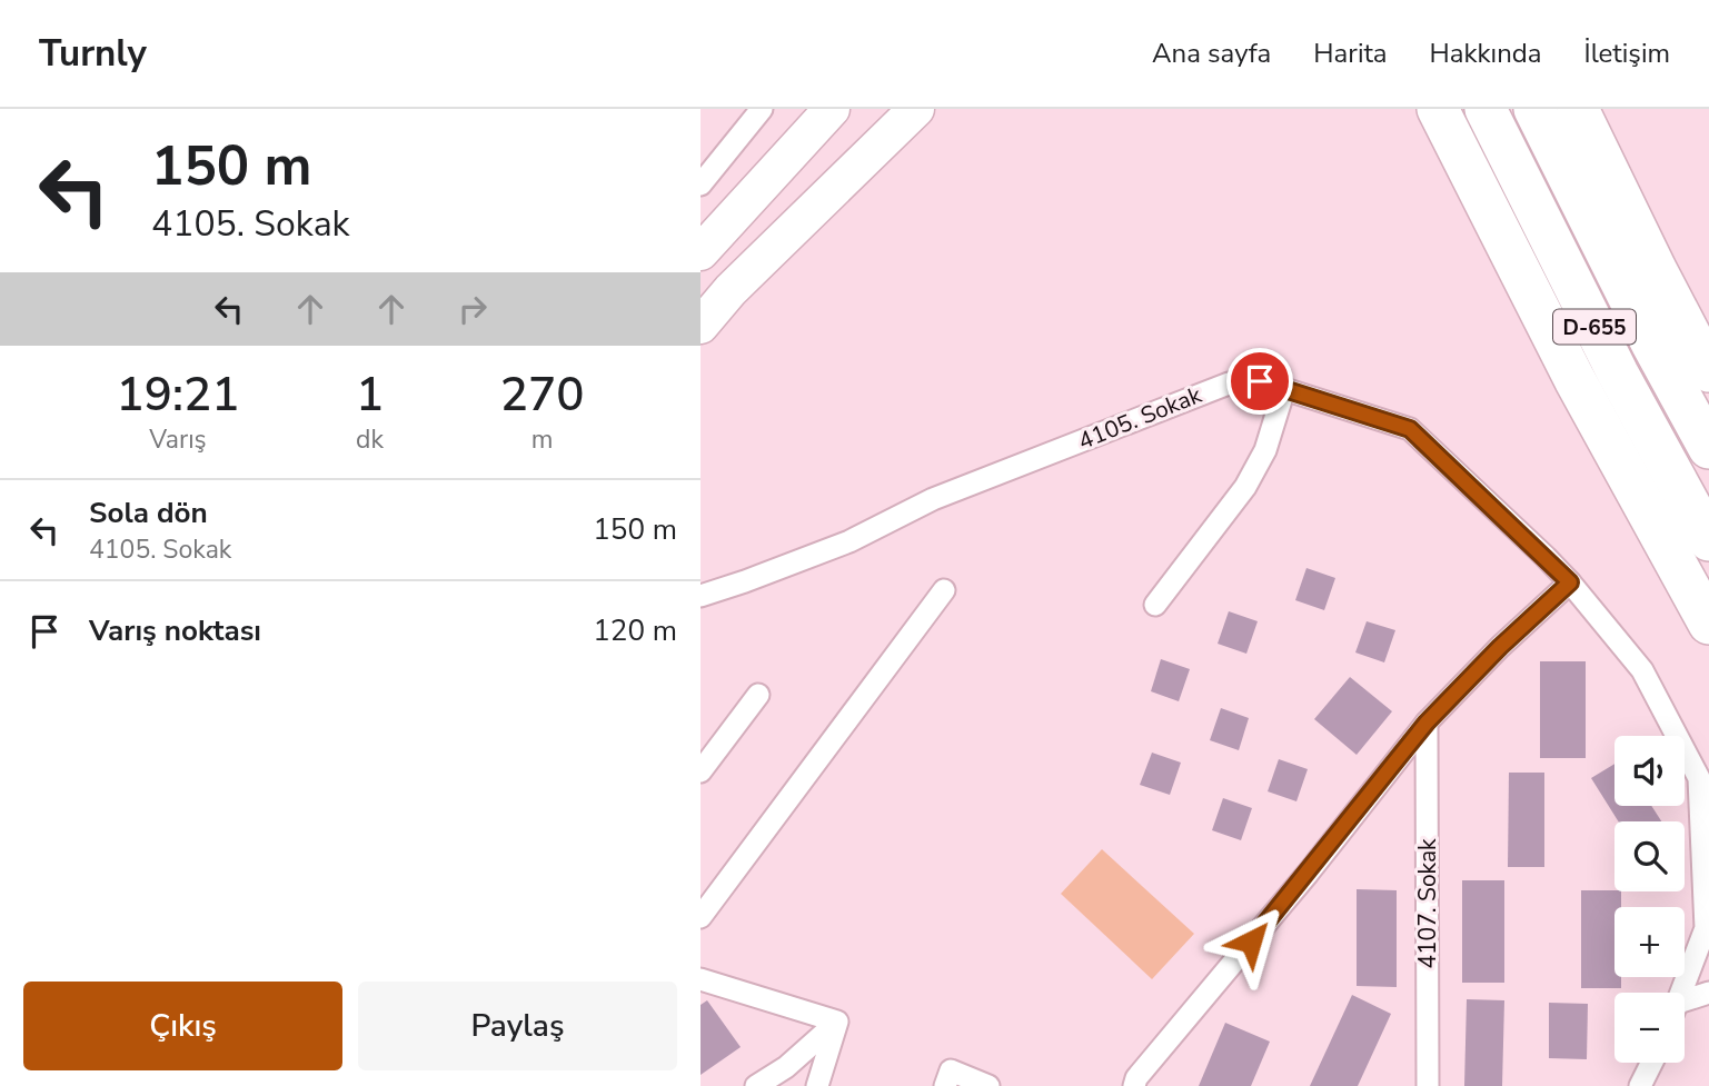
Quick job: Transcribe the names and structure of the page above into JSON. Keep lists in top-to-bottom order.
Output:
{
  "streets": {
    "highway": ["D-655"],
    "street": ["4105. Sokak", "4107. Sokak"]
  },
  "page": {
    "header": "Turnly",
    "nav": [
      "Ana sayfa",
      "Harita",
      "Hakkında",
      "İletişim"
    ],
    "turn": ["150 m", "4105. Sokak"],
    "eta": [
      "19:21",
      "Varış",
      "1",
      "dk",
      "270",
      "m"
    ],
    "list": [
      {
        "name": "Sola dön",
        "note": "4105. Sokak",
        "value": "150 m"
      },
      {
        "name": "Varış noktası",
        "value": "120 m"
      }
    ],
    "map_buttons": ["+", "−"],
    "buttons": ["Çıkış", "Paylaş"]
  }
}
